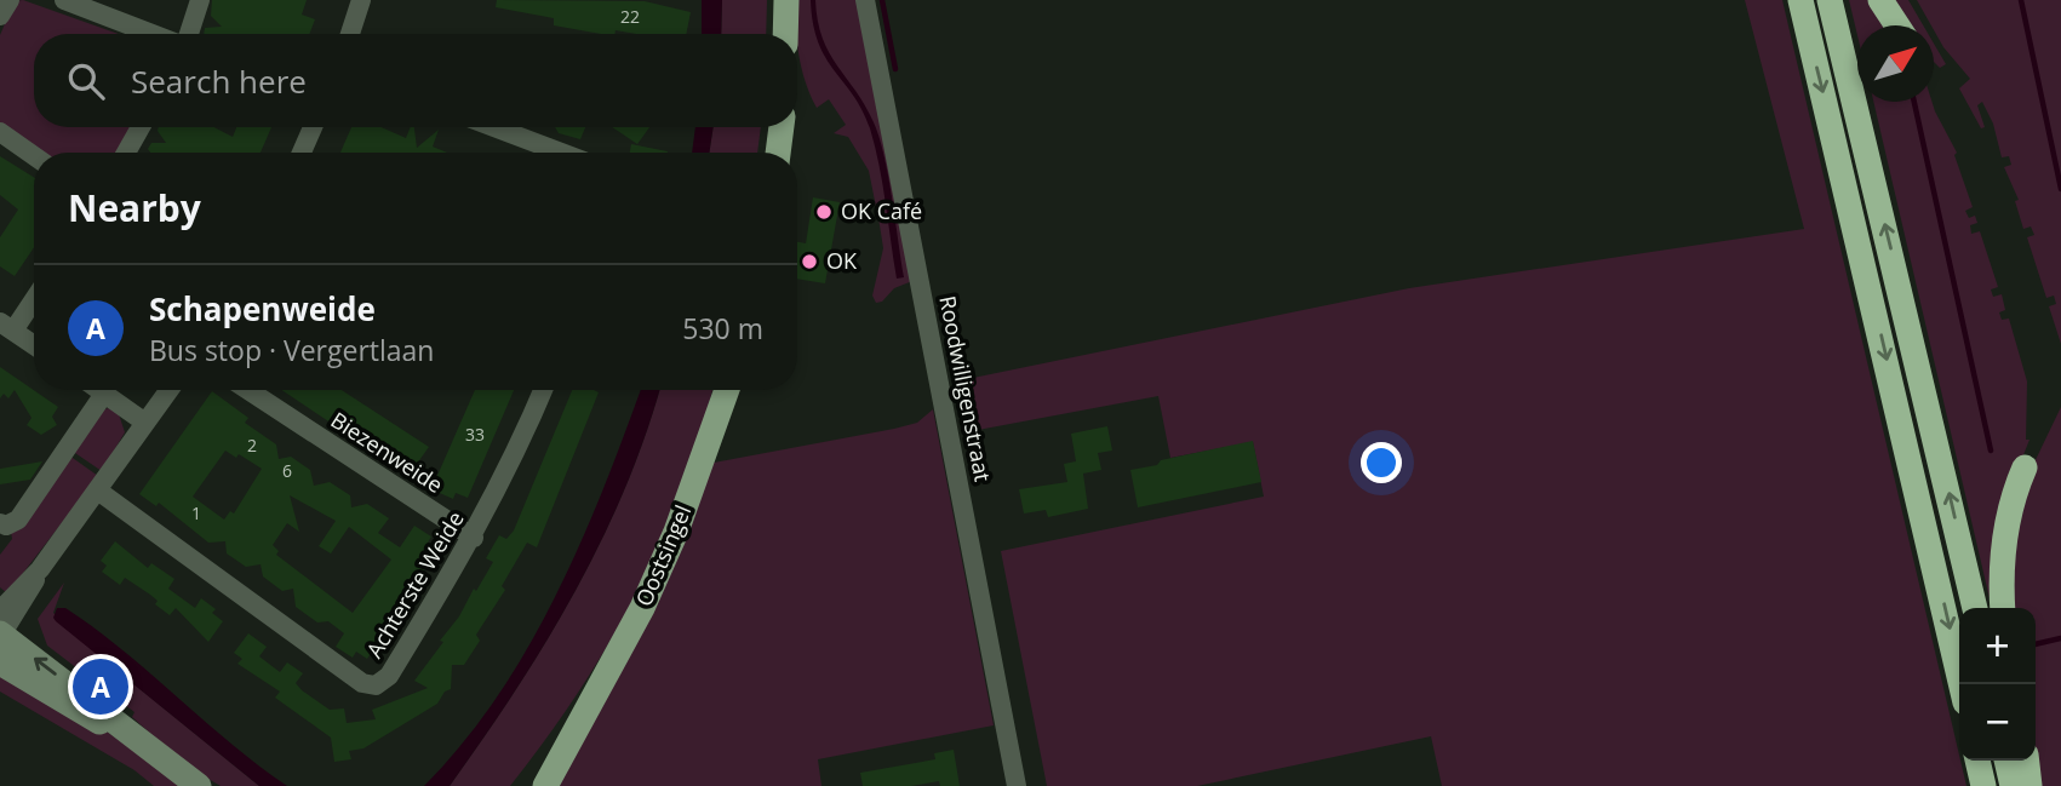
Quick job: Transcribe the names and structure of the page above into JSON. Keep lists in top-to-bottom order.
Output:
{
  "streets": {
    "main road": ["Oostsingel"],
    "street": ["Roodwilligenstraat", "Biezenweide", "Achterste Weide"]
  },
  "crossings": [
    ["Biezenweide", "Achterste Weide"]
  ],
  "places": ["OK Café", "OK"],
  "house_numbers": [
    "22",
    "33",
    "2",
    "6",
    "1"
  ],
  "north": "top right",
  "page": {
    "search": "Search here",
    "heading": "Nearby",
    "list": [
      {
        "mark": "A",
        "name": "Schapenweide",
        "note": "Bus stop · Vergertlaan",
        "value": "530 m"
      }
    ],
    "map_buttons": ["+", "−"],
    "pins": "A"
  }
}
